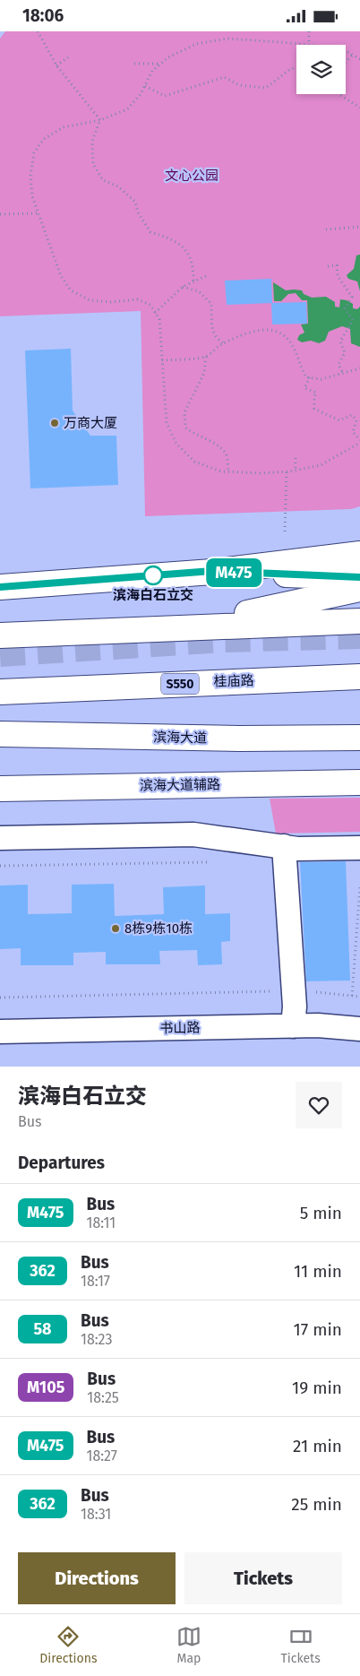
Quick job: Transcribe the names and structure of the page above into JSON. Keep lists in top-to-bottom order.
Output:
{
  "streets": {
    "main road": [
      "桂庙路",
      "S550",
      "滨海大道",
      "滨海大道辅路"
    ],
    "street": ["书山路"]
  },
  "parks": ["文心公园"],
  "places": ["万商大厦", "滨海白石立交", "8栋9栋10栋"],
  "lines": ["bus line M475"],
  "page": {
    "status": "18:06",
    "on_map": "M475",
    "heading": [
      ["滨海白石立交", "Bus"],
      "Departures"
    ],
    "list": [
      {
        "mark": "M475",
        "name": "Bus",
        "note": "18:11",
        "value": "5 min"
      },
      {
        "mark": "362",
        "name": "Bus",
        "note": "18:17",
        "value": "11 min"
      },
      {
        "mark": "58",
        "name": "Bus",
        "note": "18:23",
        "value": "17 min"
      },
      {
        "mark": "M105",
        "name": "Bus",
        "note": "18:25",
        "value": "19 min"
      },
      {
        "mark": "M475",
        "name": "Bus",
        "note": "18:27",
        "value": "21 min"
      },
      {
        "mark": "362",
        "name": "Bus",
        "note": "18:31",
        "value": "25 min"
      }
    ],
    "buttons": ["Directions", "Tickets"],
    "tabs": ["Directions", "Map", "Tickets"]
  }
}
